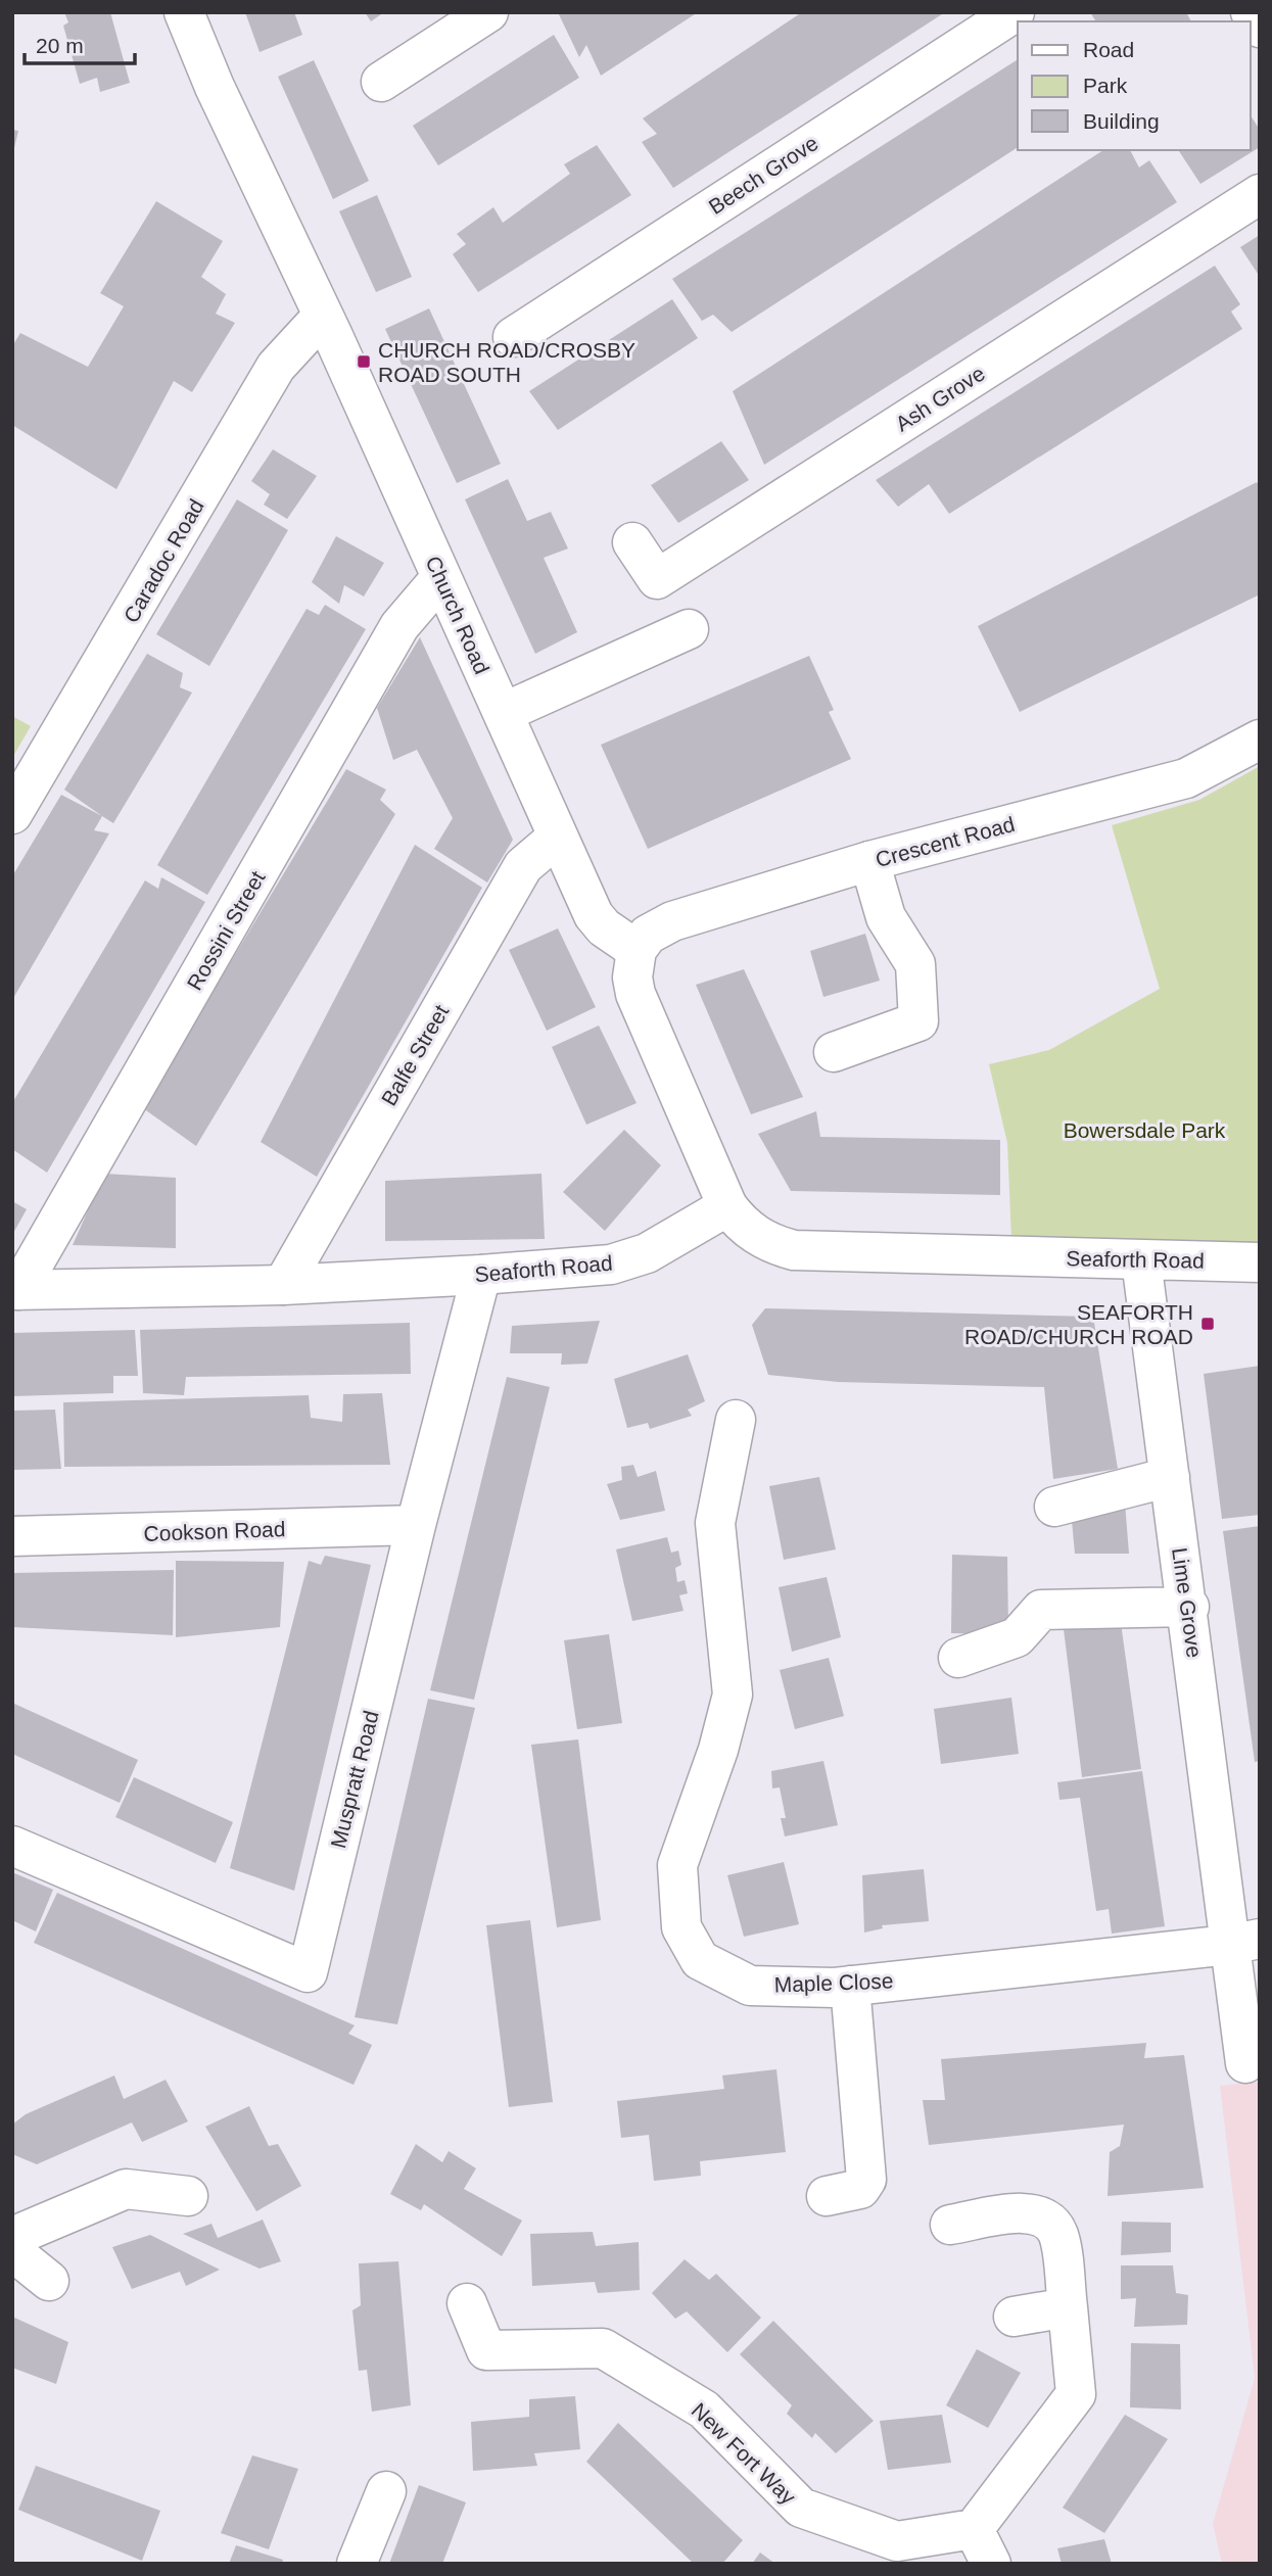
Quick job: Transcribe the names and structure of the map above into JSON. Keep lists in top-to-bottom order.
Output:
{
  "streets": {
    "street": [
      "Beech Grove",
      "Ash Grove",
      "Caradoc Road",
      "Church Road",
      "Crescent Road",
      "Rossini Street",
      "Balfe Street",
      "Seaforth Road",
      "Cookson Road",
      "Lime Grove",
      "Muspratt Road",
      "Maple Close",
      "New Fort Way"
    ]
  },
  "crossings": [
    ["Caradoc Road", "Church Road"],
    ["Church Road", "Crescent Road"],
    ["Church Road", "Rossini Street"],
    ["Church Road", "Balfe Street"],
    ["Rossini Street", "Seaforth Road"],
    ["Balfe Street", "Seaforth Road"],
    ["Seaforth Road", "Lime Grove"],
    ["Seaforth Road", "Muspratt Road"],
    ["Cookson Road", "Muspratt Road"],
    ["Lime Grove", "Maple Close"]
  ],
  "parks": ["Bowersdale Park"],
  "places": {
    "transit": ["CHURCH ROAD/CROSBY ROAD SOUTH", "SEAFORTH ROAD/CHURCH ROAD"]
  },
  "legend": ["Road", "Park", "Building"],
  "scale_bar": "20 m"
}
